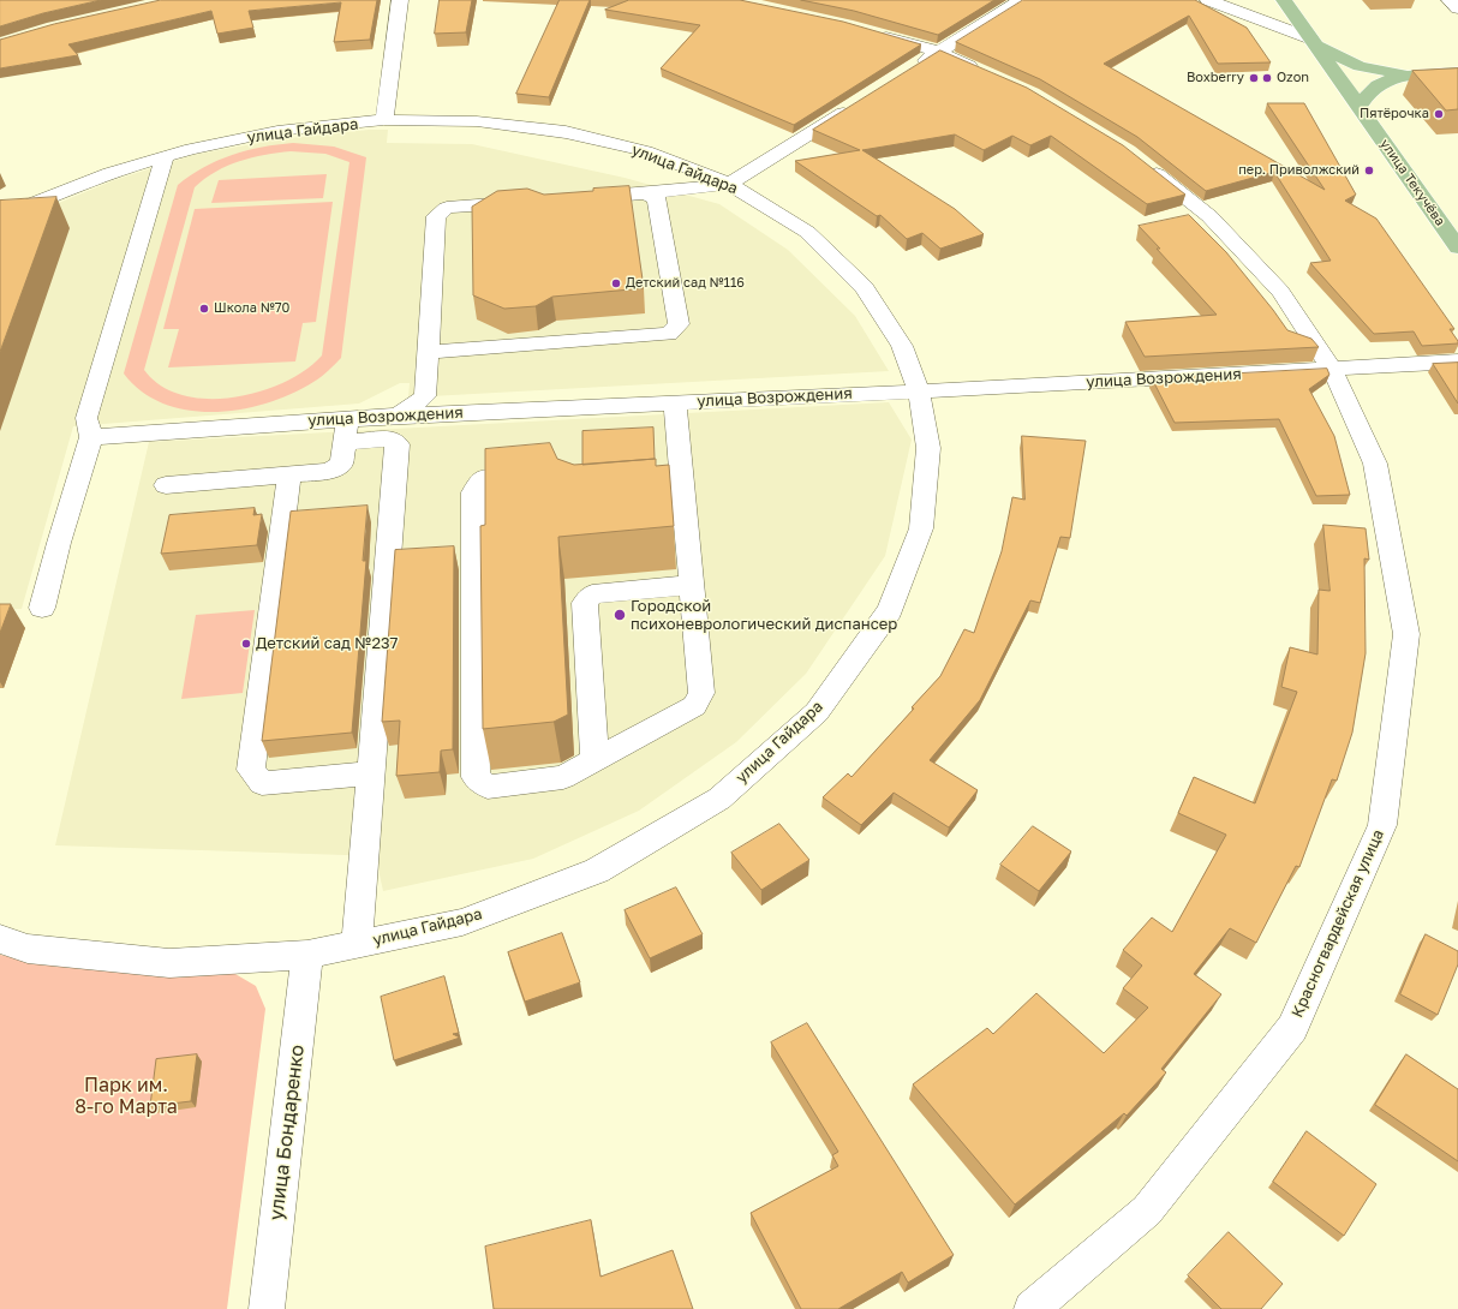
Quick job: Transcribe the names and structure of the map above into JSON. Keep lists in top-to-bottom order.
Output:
{
  "streets": {
    "main road": ["улица Текучёва"],
    "street": [
      "улица Гайдара",
      "улица Возрождения",
      "Красногвардейская улица",
      "улица Бондаренко"
    ]
  },
  "crossings": [
    ["улица Гайдара", "улица Возрождения"],
    ["улица Гайдара", "улица Бондаренко"],
    ["улица Возрождения", "Красногвардейская улица"]
  ],
  "parks": ["Парк им. 8-го Марта"],
  "places": [
    "Boxberry",
    "Ozon",
    "Пятёрочка",
    "пер. Приволжский",
    "Детский сад №116",
    "Школа №70",
    "Городской психоневрологический диспансер",
    "Детский сад №237"
  ]
}
